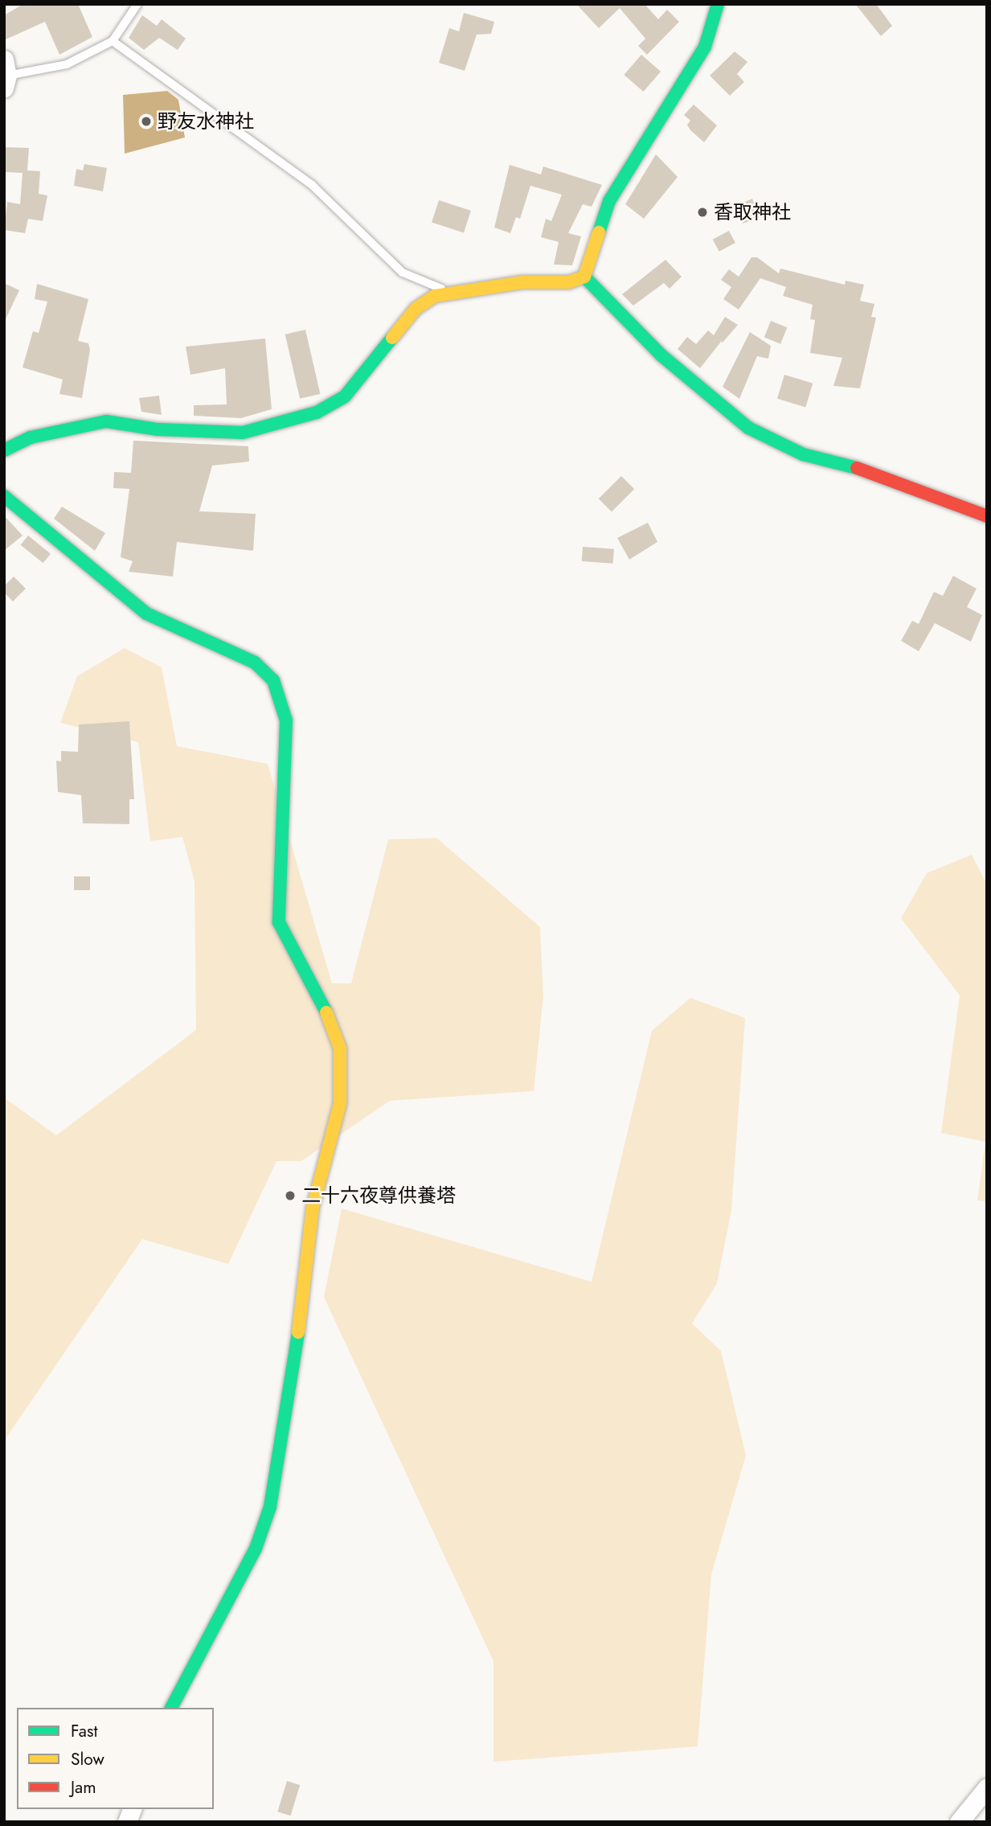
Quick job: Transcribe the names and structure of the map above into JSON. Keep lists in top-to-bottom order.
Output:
{
  "places": ["野友水神社", "香取神社", "二十六夜尊供養塔"],
  "legend": ["Fast", "Slow", "Jam"]
}
